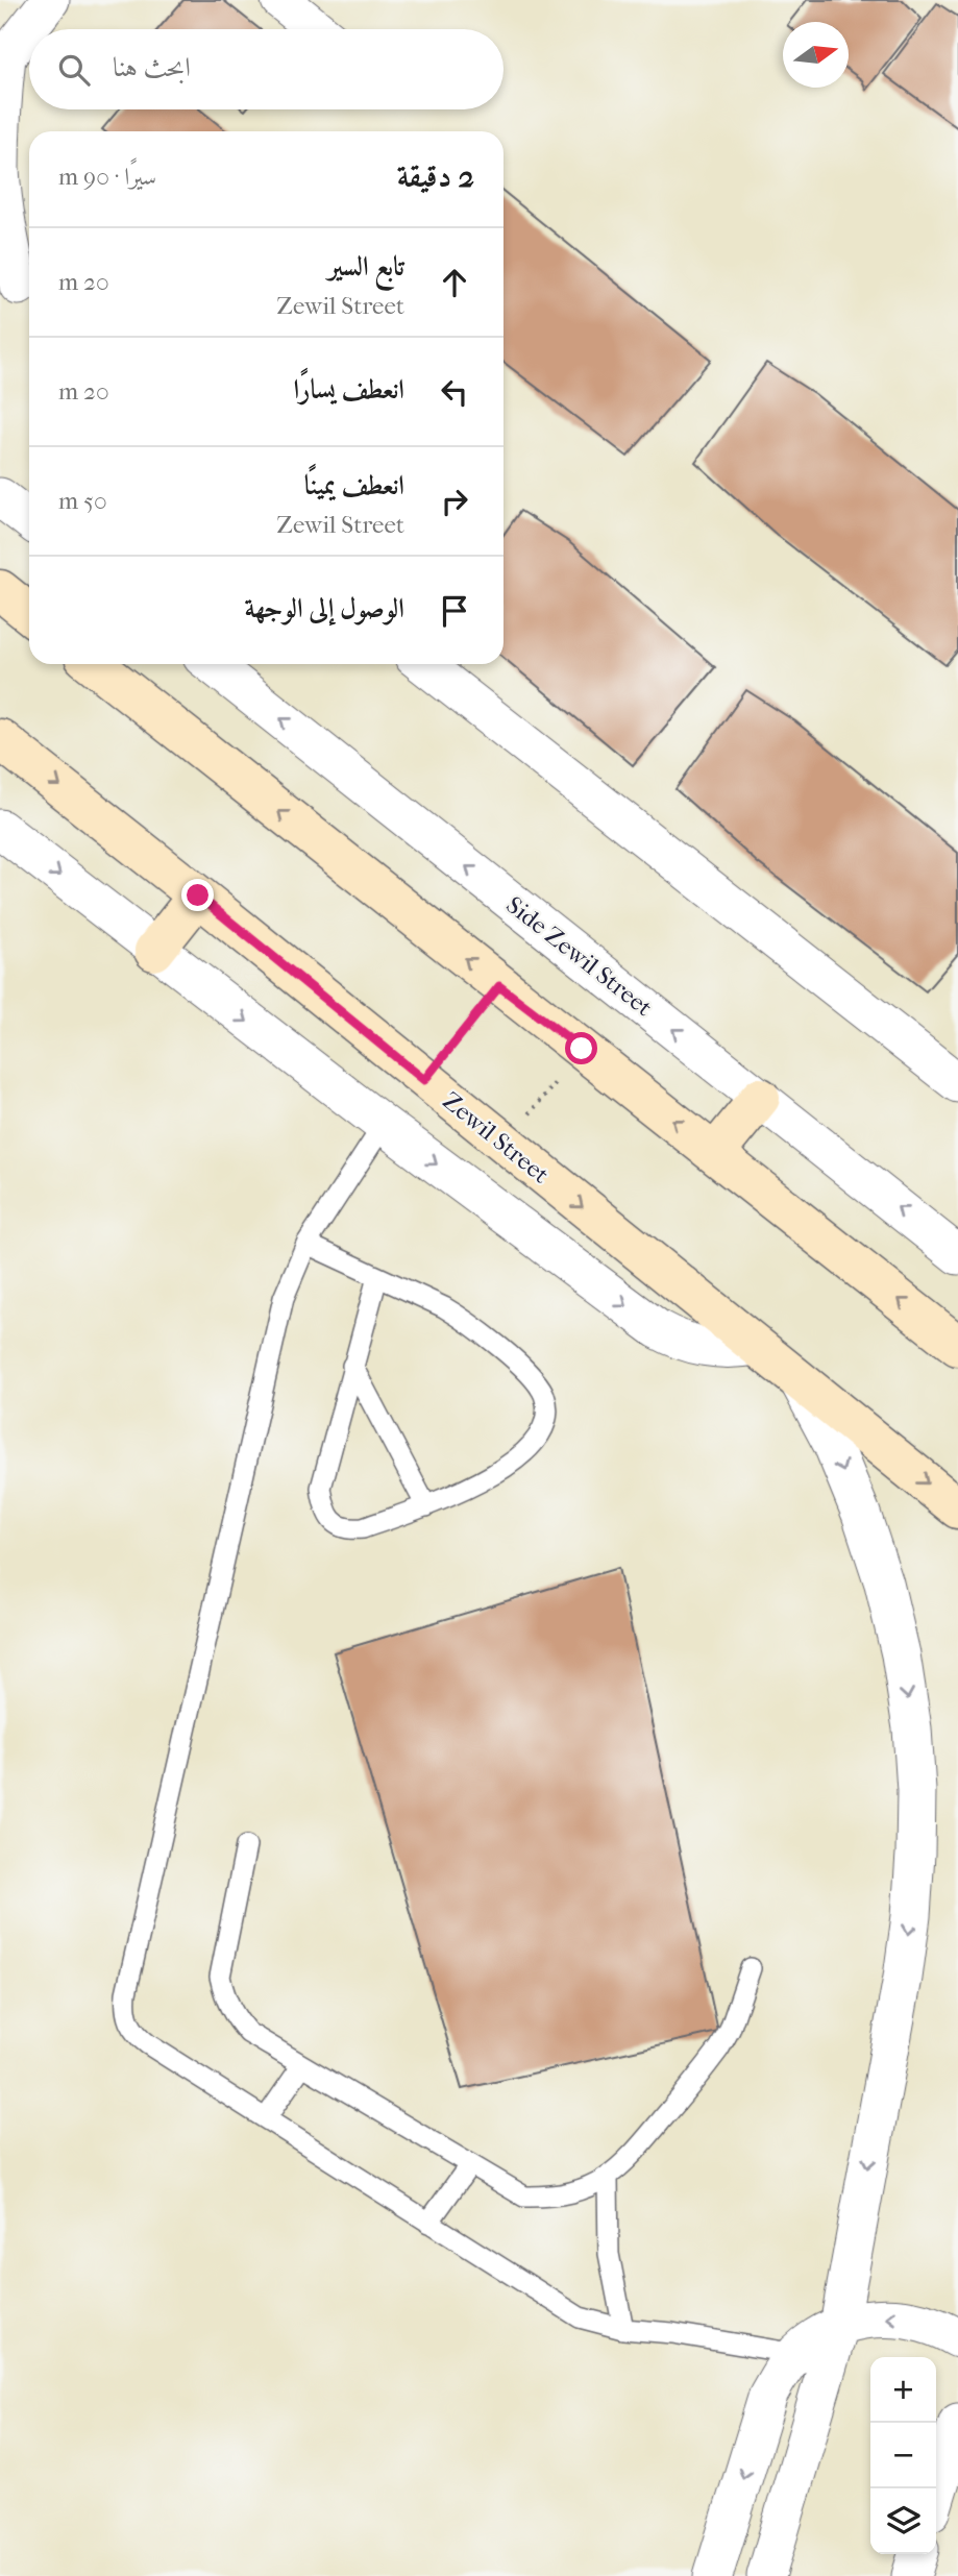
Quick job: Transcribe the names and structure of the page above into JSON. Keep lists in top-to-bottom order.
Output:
{
  "streets": {
    "main road": ["Zewil Street"],
    "street": ["Side Zewil Street"]
  },
  "north": "right",
  "page": {
    "search": "ابحث هنا",
    "heading": ["2 دقيقة", "سيرًا · 90 m"],
    "list": [
      ["تابع السير", "Zewil Street", "20 m"],
      ["انعطف يسارًا", "20 m"],
      ["انعطف يمينًا", "Zewil Street", "50 m"],
      "الوصول إلى الوجهة"
    ],
    "map_buttons": ["+", "−"]
  }
}
